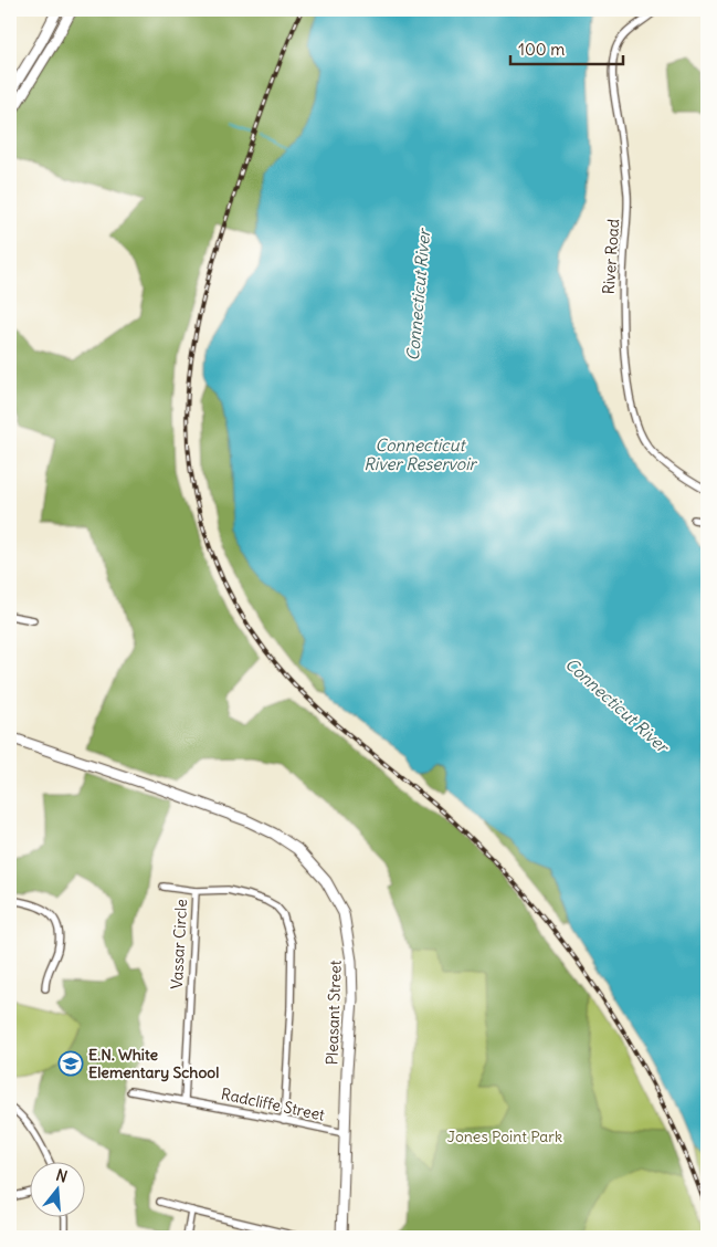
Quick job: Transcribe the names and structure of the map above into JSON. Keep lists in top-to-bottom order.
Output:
{
  "streets": {
    "street": [
      "River Road",
      "Vassar Circle",
      "Pleasant Street",
      "Radcliffe Street"
    ]
  },
  "crossings": [
    ["Vassar Circle", "Radcliffe Street"],
    ["Pleasant Street", "Radcliffe Street"]
  ],
  "water": ["Connecticut River", "Connecticut River Reservoir"],
  "parks": ["Jones Point Park"],
  "places": {
    "school or university": ["E.N. White Elementary School"]
  },
  "scale_bar": "100 m",
  "north": "top"
}
